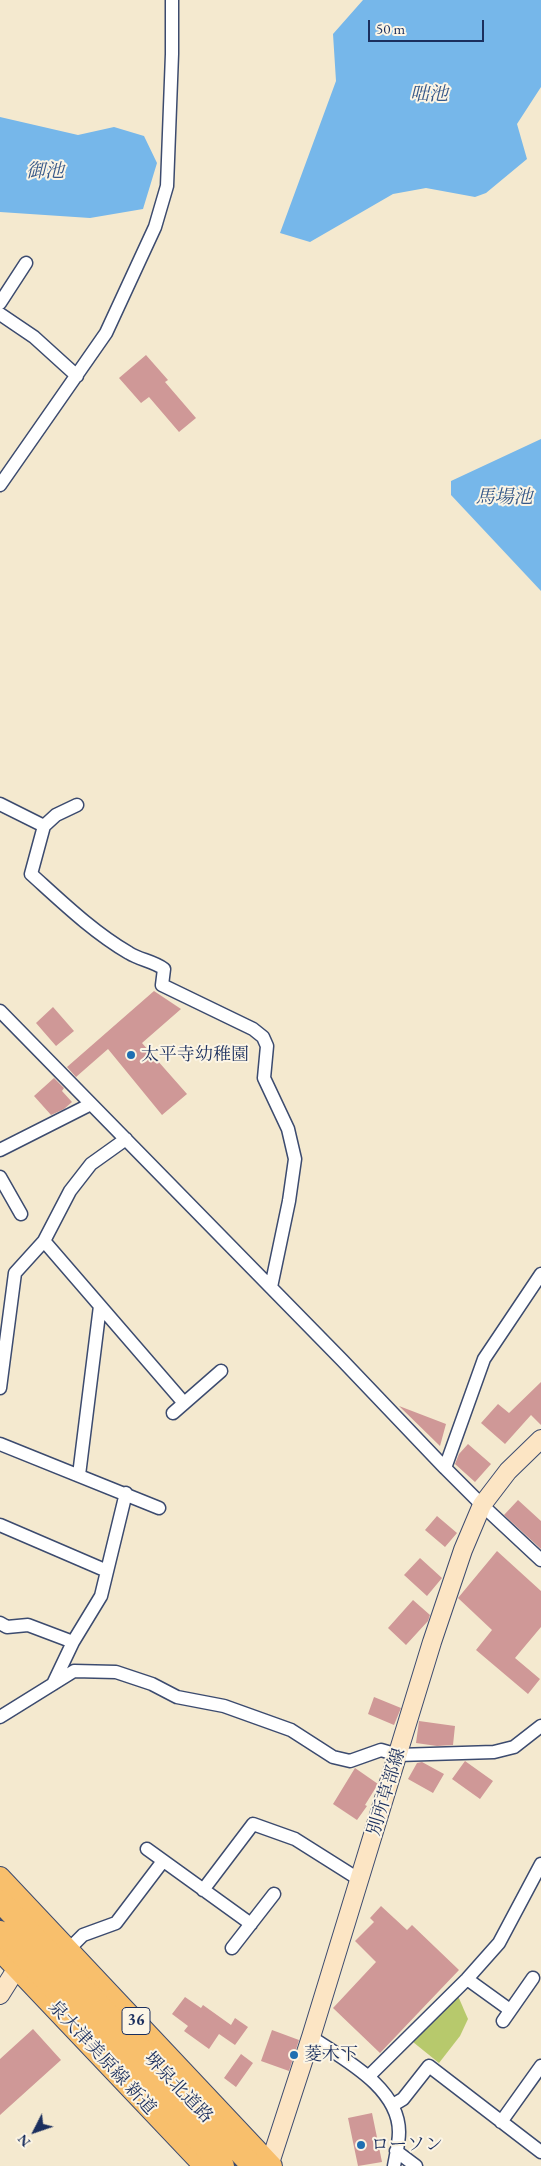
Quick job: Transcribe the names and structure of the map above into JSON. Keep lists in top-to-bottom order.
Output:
{
  "streets": {
    "highway": ["堺泉北道路"],
    "main road": ["別所草部線", "36", "泉大津美原線 新道"]
  },
  "crossings": [
    ["別所草部線", "36"],
    ["別所草部線", "堺泉北道路"],
    ["36", "堺泉北道路"]
  ],
  "water": ["咄池", "御池", "馬場池"],
  "places": ["太平寺幼稚園", "菱木下", "ローソン"],
  "scale_bar": "50 m",
  "north": "bottom left"
}
